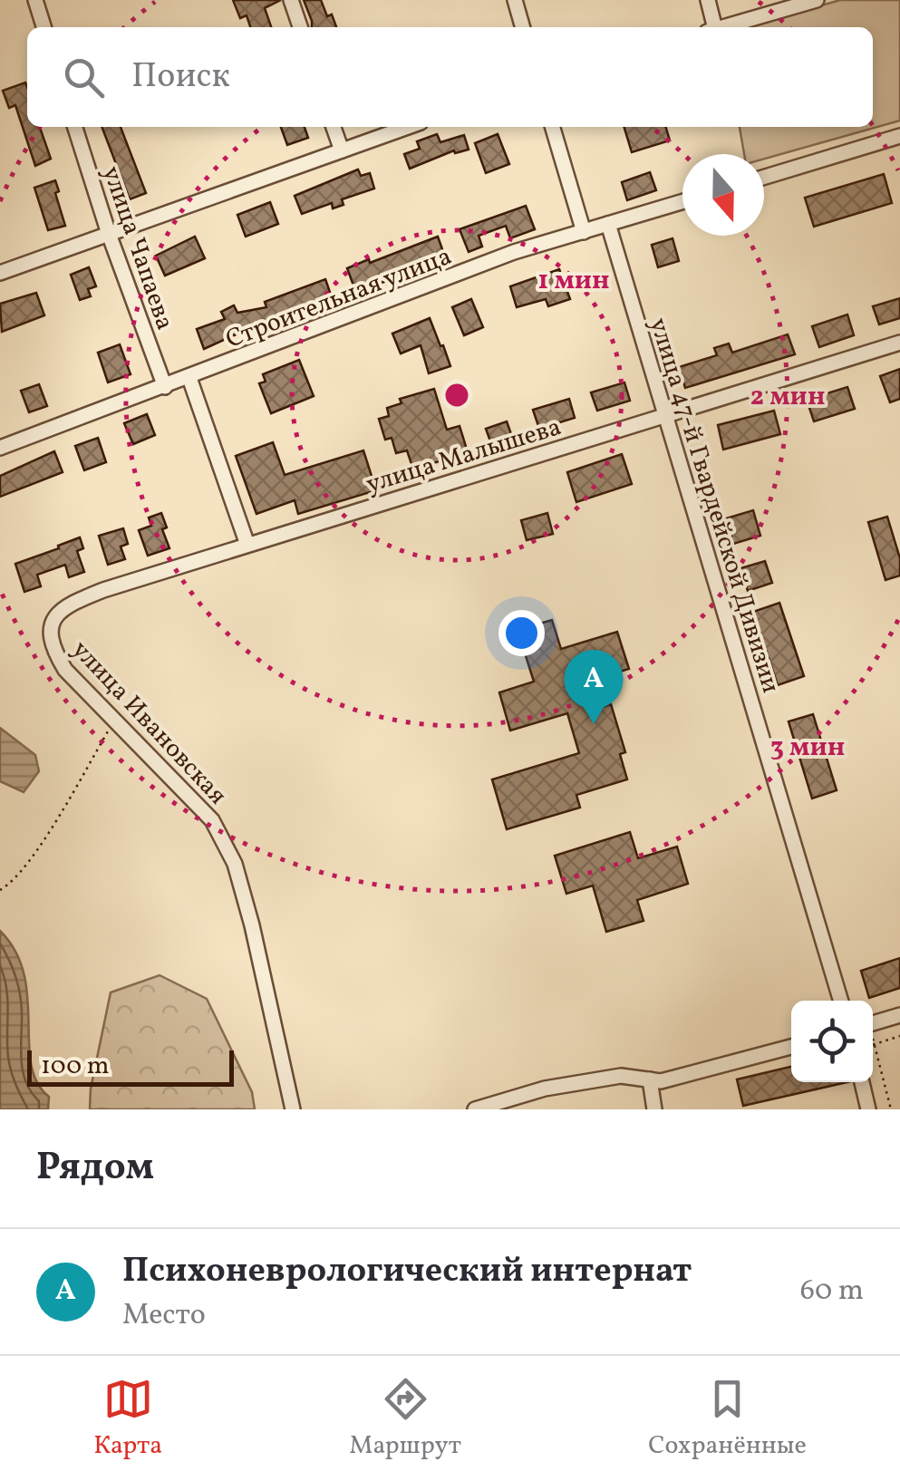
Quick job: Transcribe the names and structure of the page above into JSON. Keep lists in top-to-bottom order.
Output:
{
  "streets": {
    "street": [
      "улица Чапаева",
      "Строительная улица",
      "улица Малышева",
      "улица 47-й Гвардейской Дивизии",
      "улица Ивановская"
    ]
  },
  "crossings": [
    ["улица Чапаева", "Строительная улица"],
    ["Строительная улица", "улица 47-й Гвардейской Дивизии"],
    ["улица Малышева", "улица 47-й Гвардейской Дивизии"],
    ["улица Малышева", "улица Ивановская"]
  ],
  "scale_bar": "100 m",
  "north": "bottom",
  "page": {
    "search": "Поиск",
    "pins": "A",
    "scale": "100 m",
    "heading": "Рядом",
    "list": [
      {
        "mark": "A",
        "name": "Психоневрологический интернат",
        "note": "Место",
        "value": "60 m"
      }
    ],
    "nav": ["Карта", "Маршрут", "Сохранённые"]
  },
  "rings": ["1 мин", "2 мин", "3 мин"]
}
